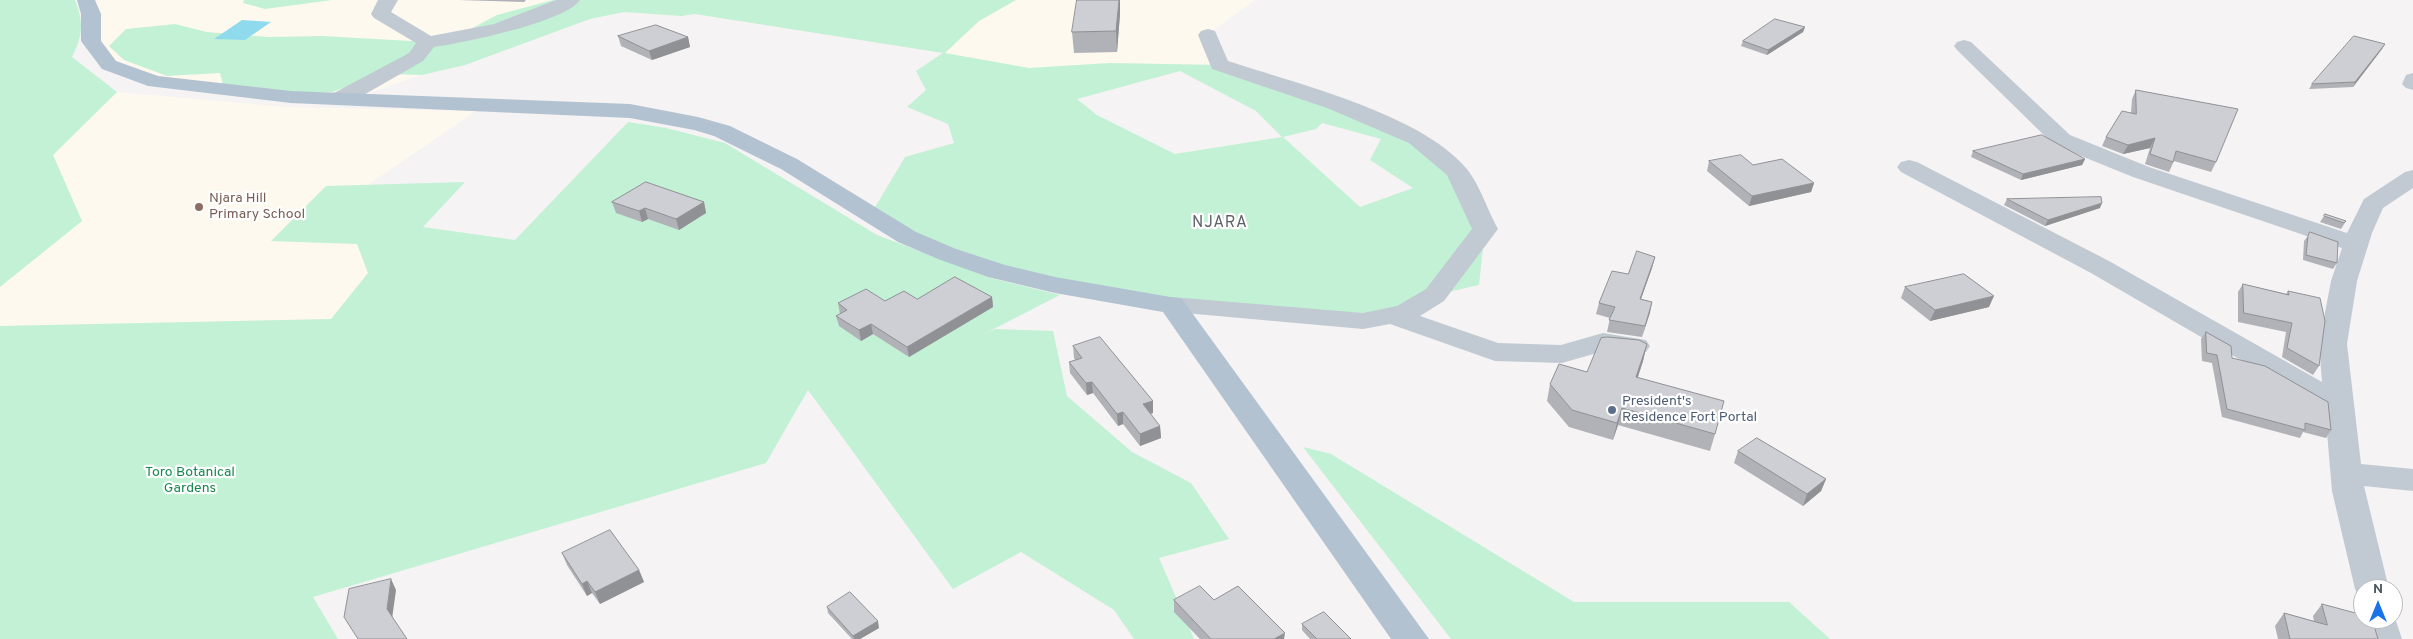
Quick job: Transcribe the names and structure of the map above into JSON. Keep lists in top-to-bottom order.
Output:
{
  "districts": ["NJARA"],
  "parks": ["Toro Botanical Gardens"],
  "places": ["Njara Hill Primary School", "President's Residence Fort Portal"],
  "north": "top"
}
